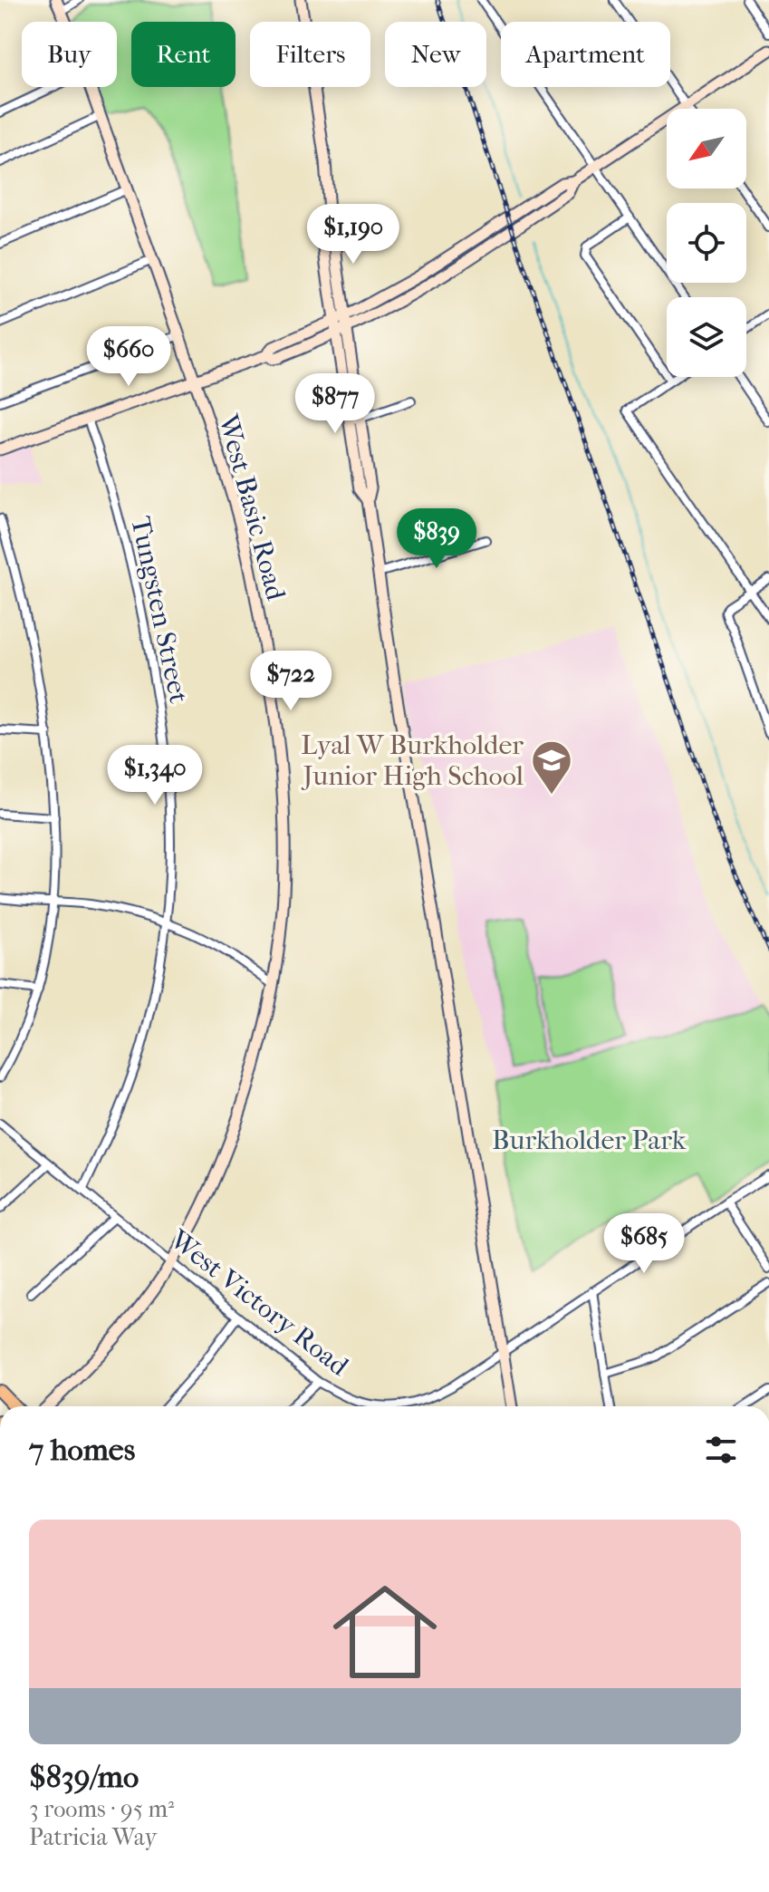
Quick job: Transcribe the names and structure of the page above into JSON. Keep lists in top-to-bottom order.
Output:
{
  "streets": {
    "street": ["West Basic Road", "Tungsten Street", "West Victory Road"]
  },
  "crossings": [
    ["West Basic Road", "West Victory Road"],
    ["Tungsten Street", "West Victory Road"]
  ],
  "parks": ["Burkholder Park"],
  "places": {
    "school or university": ["Lyal W Burkholder Junior High School"]
  },
  "north": "bottom left",
  "page": {
    "chip": [
      "Buy",
      "Rent",
      "Filters",
      "New",
      "Apartment"
    ],
    "price": [
      "$1,190",
      "$660",
      "$877",
      "$839",
      "$722",
      "$1,340",
      "$685"
    ],
    "heading": "7 homes",
    "list": [
      {
        "name": "$839/mo",
        "note": "3 rooms · 95 m² · Patricia Way"
      }
    ]
  }
}
